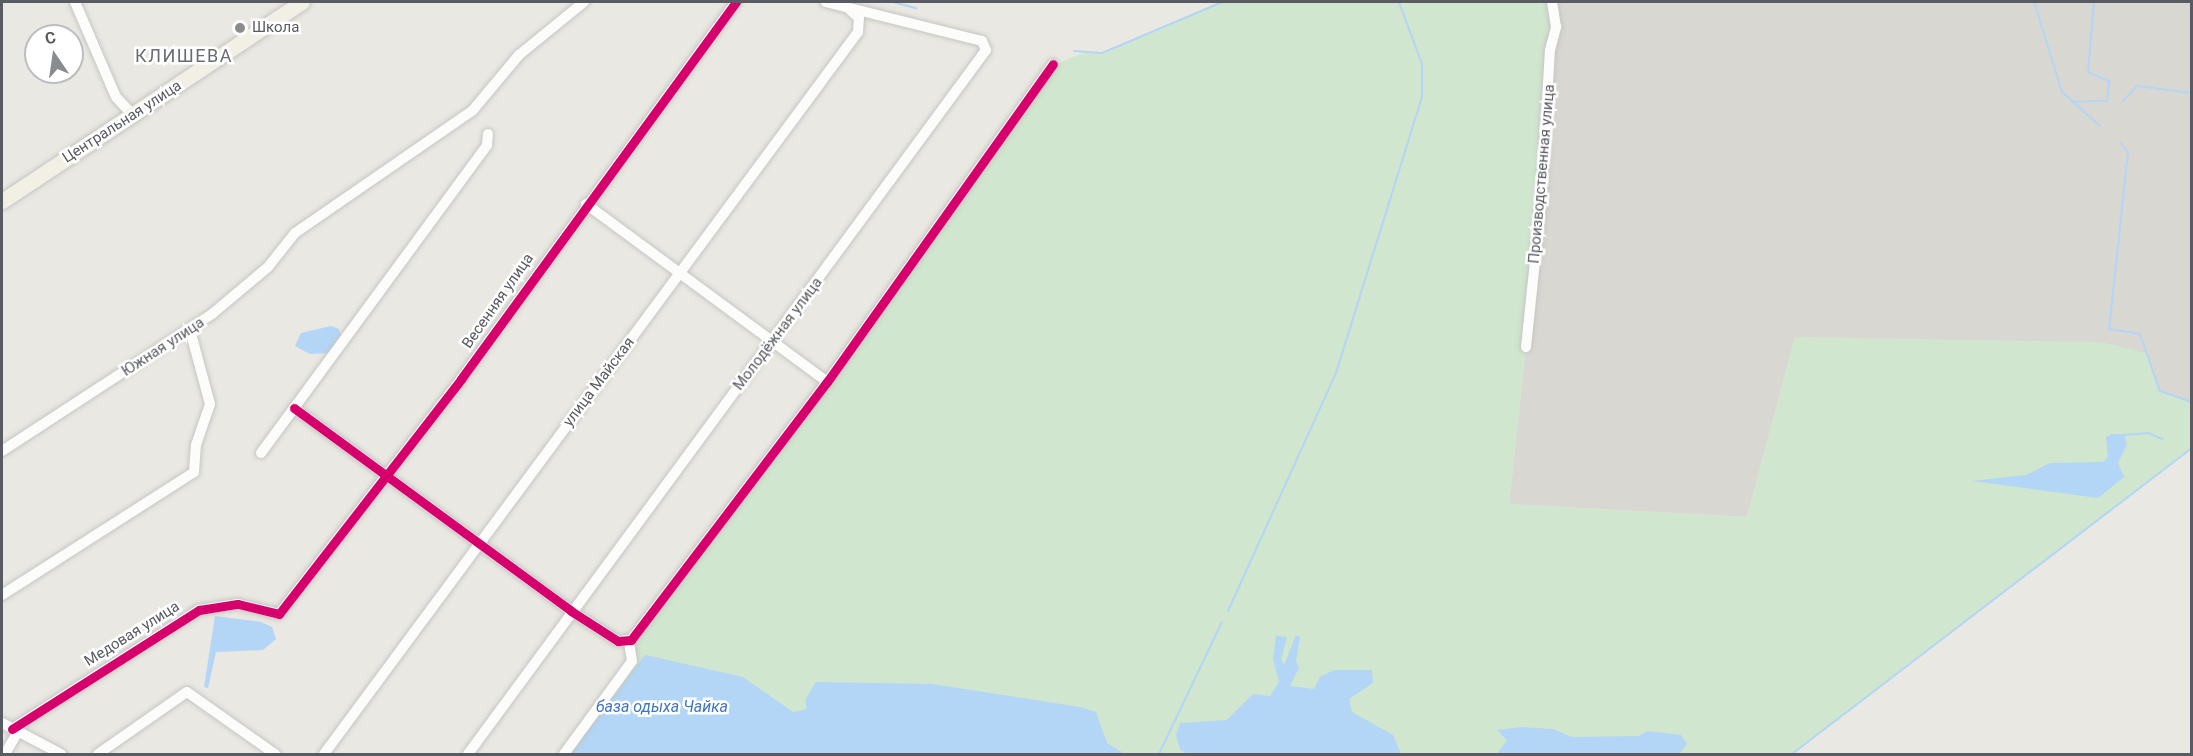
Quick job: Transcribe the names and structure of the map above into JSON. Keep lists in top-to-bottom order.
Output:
{
  "streets": {
    "main road": ["Центральная улица"],
    "street": [
      "Производственная улица",
      "Весенняя улица",
      "Молодёжная улица",
      "Южная улица",
      "улица Майская",
      "Медовая улица"
    ]
  },
  "crossings": [
    ["Весенняя улица", "Медовая улица"],
    ["Молодёжная улица", "улица Майская"]
  ],
  "districts": ["КЛИШЕВА"],
  "water": ["база одыха Чайка"],
  "places": ["Школа"],
  "north": "top"
}
